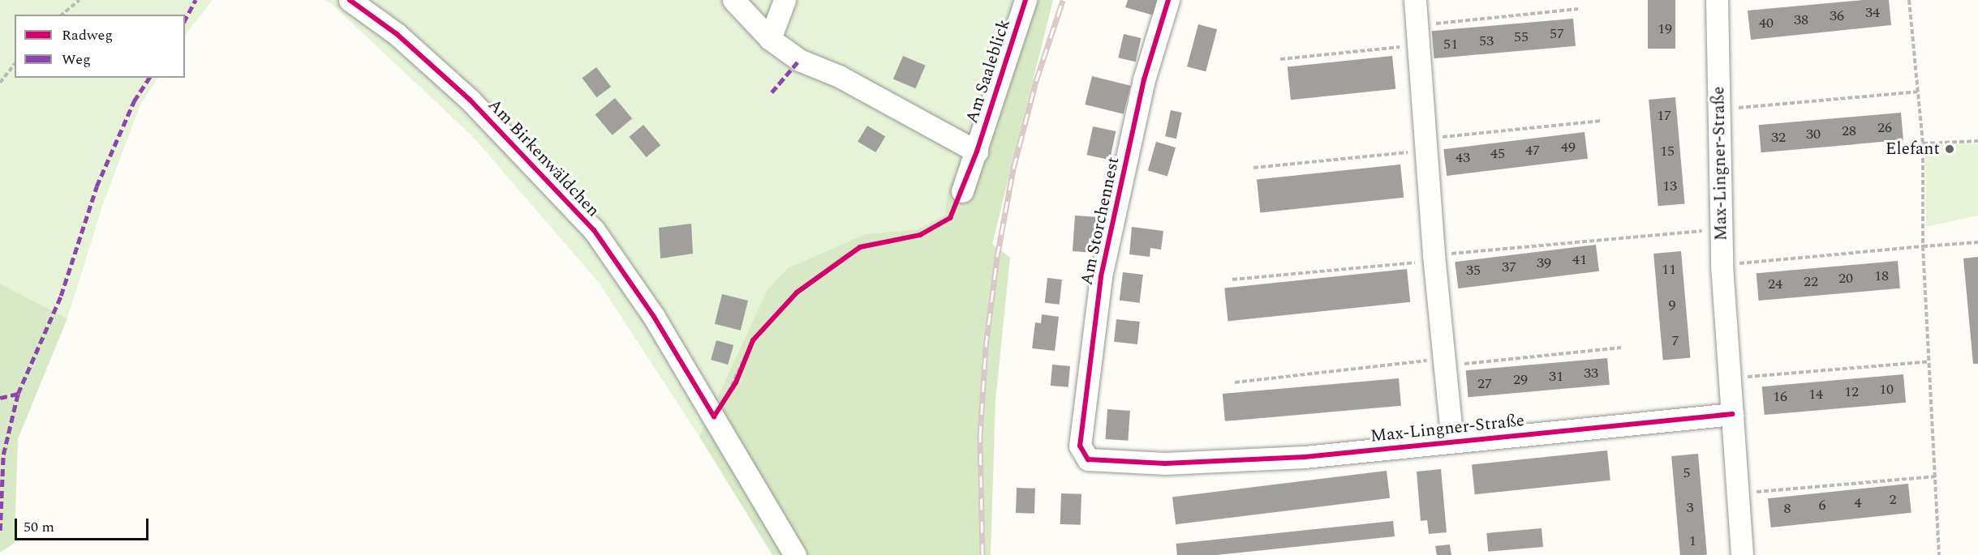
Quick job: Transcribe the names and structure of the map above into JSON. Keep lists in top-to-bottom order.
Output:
{
  "streets": {
    "street": [
      "Am Saaleblick",
      "Am Birkenwäldchen",
      "Max-Lingner-Straße",
      "Am Storchennest"
    ]
  },
  "crossings": [
    ["Max-Lingner-Straße", "Am Storchennest"]
  ],
  "places": ["Elefant"],
  "house_numbers": [
    "34",
    "36",
    "38",
    "40",
    "19",
    "57",
    "55",
    "53",
    "51",
    "17",
    "26",
    "28",
    "30",
    "32",
    "49",
    "47",
    "15",
    "45",
    "43",
    "13",
    "41",
    "39",
    "37",
    "11",
    "35",
    "18",
    "20",
    "22",
    "24",
    "9",
    "7",
    "33",
    "31",
    "29",
    "27",
    "10",
    "12",
    "14",
    "16",
    "5",
    "2",
    "4",
    "6",
    "3",
    "8",
    "1"
  ],
  "legend": ["Radweg", "Weg"],
  "scale_bar": "50 m"
}
